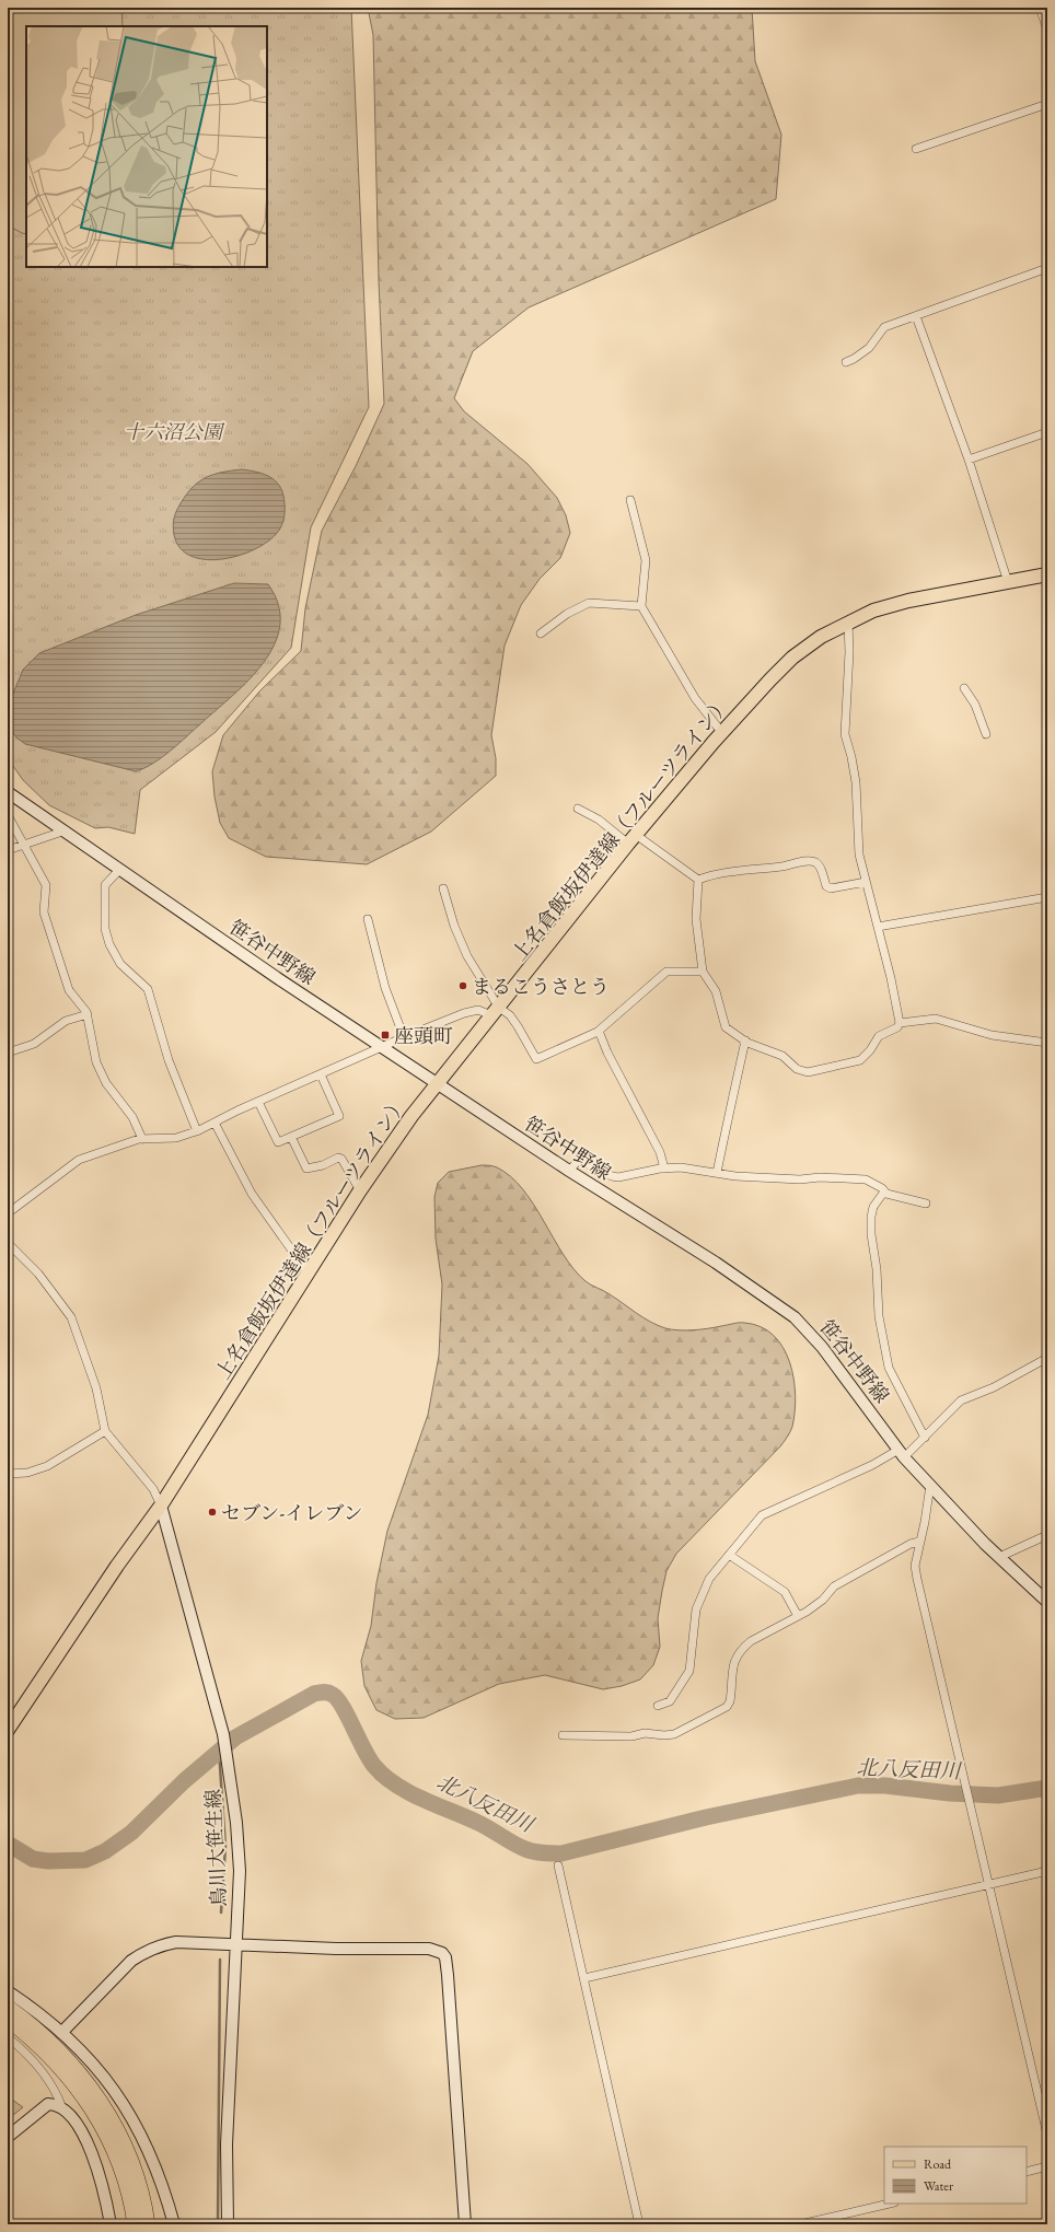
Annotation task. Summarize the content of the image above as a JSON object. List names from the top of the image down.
{
  "streets": {
    "main road": ["上名倉飯坂伊達線（フルーツライン）"],
    "street": ["笹谷中野線", "鳥川大笹生線"]
  },
  "crossings": [
    ["上名倉飯坂伊達線（フルーツライン）", "笹谷中野線"],
    ["上名倉飯坂伊達線（フルーツライン）", "鳥川大笹生線"]
  ],
  "water": ["北八反田川"],
  "parks": ["十六沼公園"],
  "places": {
    "other": ["まるこうさとう", "セブン-イレブン"],
    "transit": ["座頭町"]
  },
  "legend": ["Road", "Water"]
}
